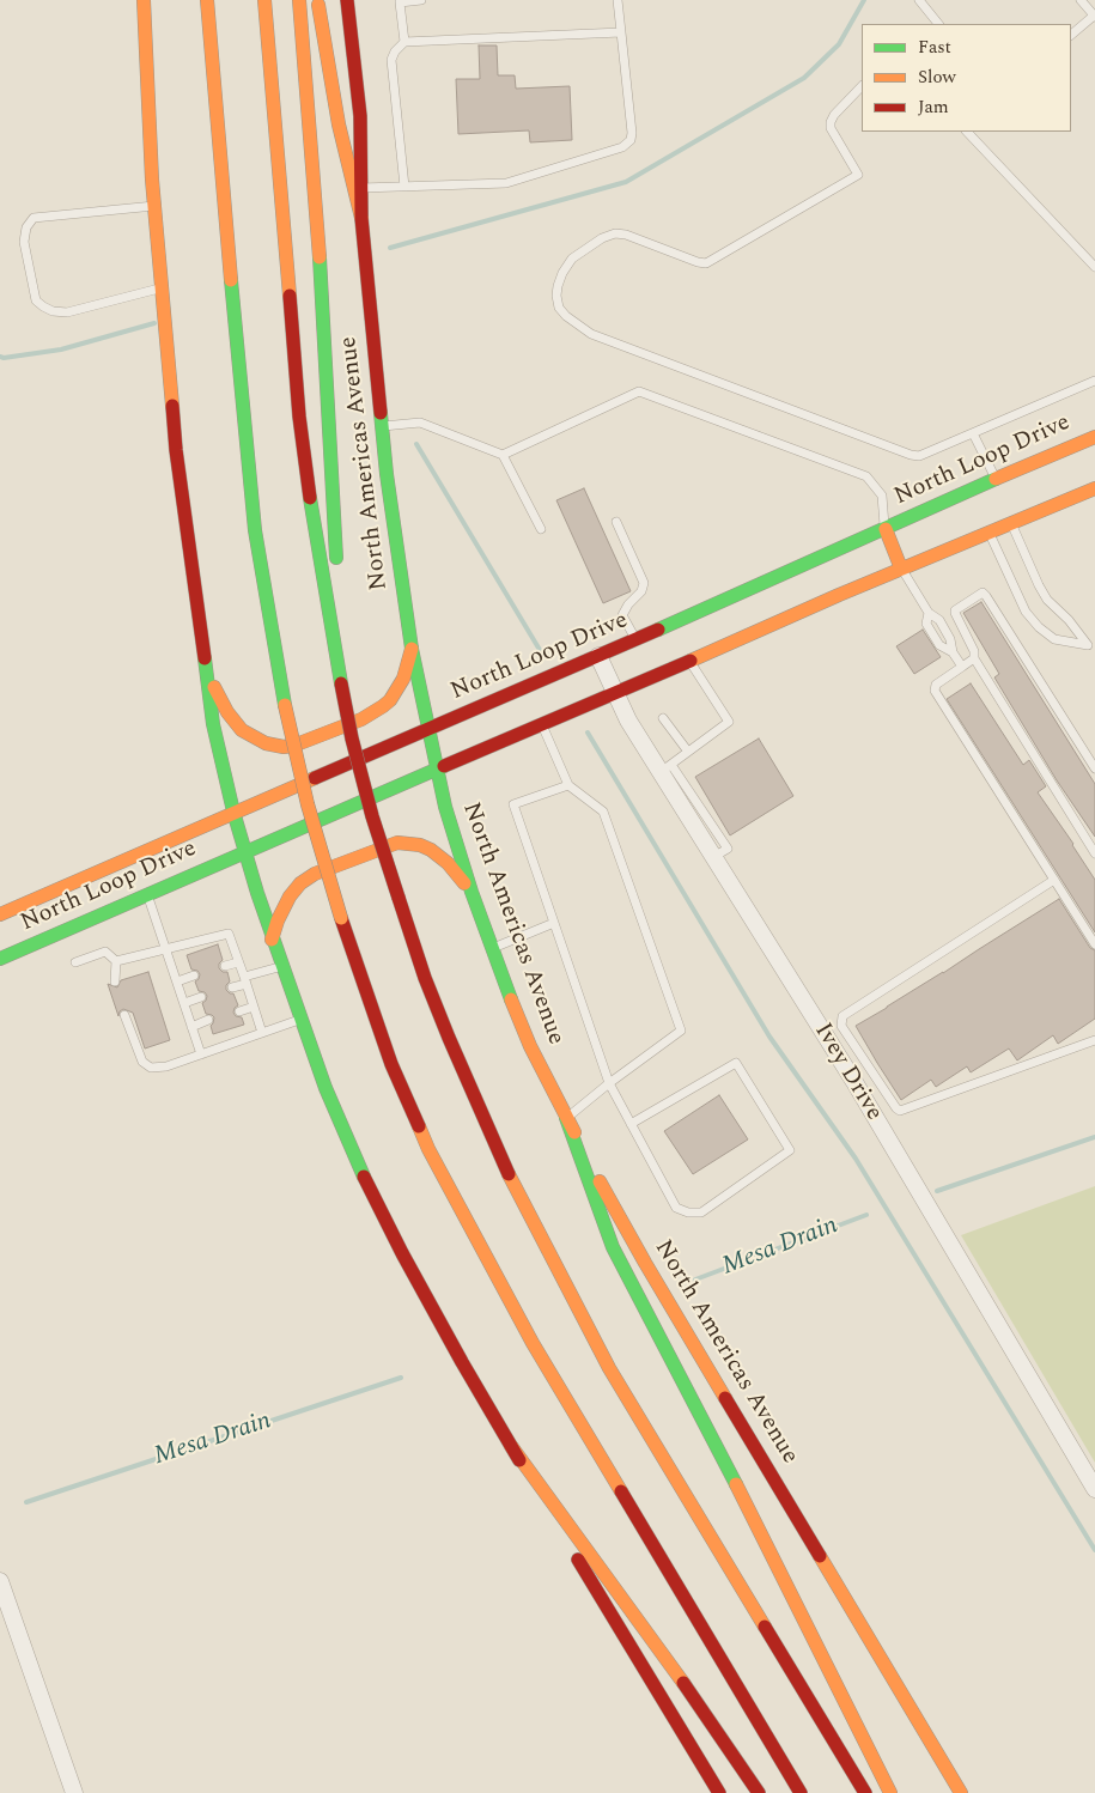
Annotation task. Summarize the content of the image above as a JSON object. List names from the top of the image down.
{
  "streets": {
    "main road": ["North Loop Drive", "North Americas Avenue"],
    "street": ["Ivey Drive"]
  },
  "crossings": [
    ["North Loop Drive", "North Americas Avenue"],
    ["North Loop Drive", "Ivey Drive"]
  ],
  "water": ["Mesa Drain"],
  "legend": ["Fast", "Slow", "Jam"]
}
